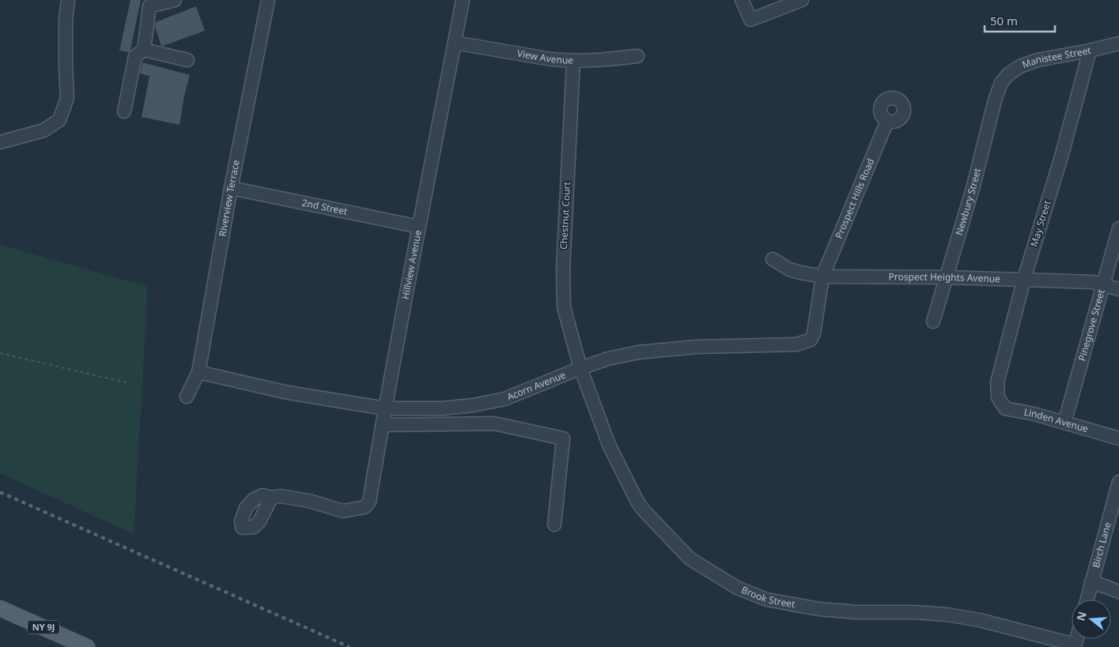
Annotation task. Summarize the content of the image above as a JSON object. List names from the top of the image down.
{
  "streets": {
    "main road": ["NY 9J"],
    "street": [
      "View Avenue",
      "Manistee Street",
      "Prospect Hills Road",
      "Riverview Terrace",
      "Newbury Street",
      "2nd Street",
      "Chestnut Court",
      "May Street",
      "Hillview Avenue",
      "Prospect Heights Avenue",
      "Pinegrove Street",
      "Acorn Avenue",
      "Linden Avenue",
      "Birch Lane",
      "Brook Street"
    ]
  },
  "crossings": [
    ["View Avenue", "Chestnut Court"],
    ["View Avenue", "Hillview Avenue"],
    ["Manistee Street", "Newbury Street"],
    ["Manistee Street", "May Street"],
    ["Prospect Hills Road", "Prospect Heights Avenue"],
    ["Prospect Hills Road", "Acorn Avenue"],
    ["Riverview Terrace", "2nd Street"],
    ["Riverview Terrace", "Acorn Avenue"],
    ["Newbury Street", "Prospect Heights Avenue"],
    ["2nd Street", "Hillview Avenue"],
    ["Chestnut Court", "Acorn Avenue"],
    ["Chestnut Court", "Brook Street"],
    ["May Street", "Prospect Heights Avenue"],
    ["May Street", "Linden Avenue"],
    ["Hillview Avenue", "Acorn Avenue"],
    ["Prospect Heights Avenue", "Pinegrove Street"],
    ["Prospect Heights Avenue", "Acorn Avenue"],
    ["Pinegrove Street", "Linden Avenue"],
    ["Acorn Avenue", "Brook Street"]
  ],
  "scale_bar": "50 m",
  "north": "left"
}
